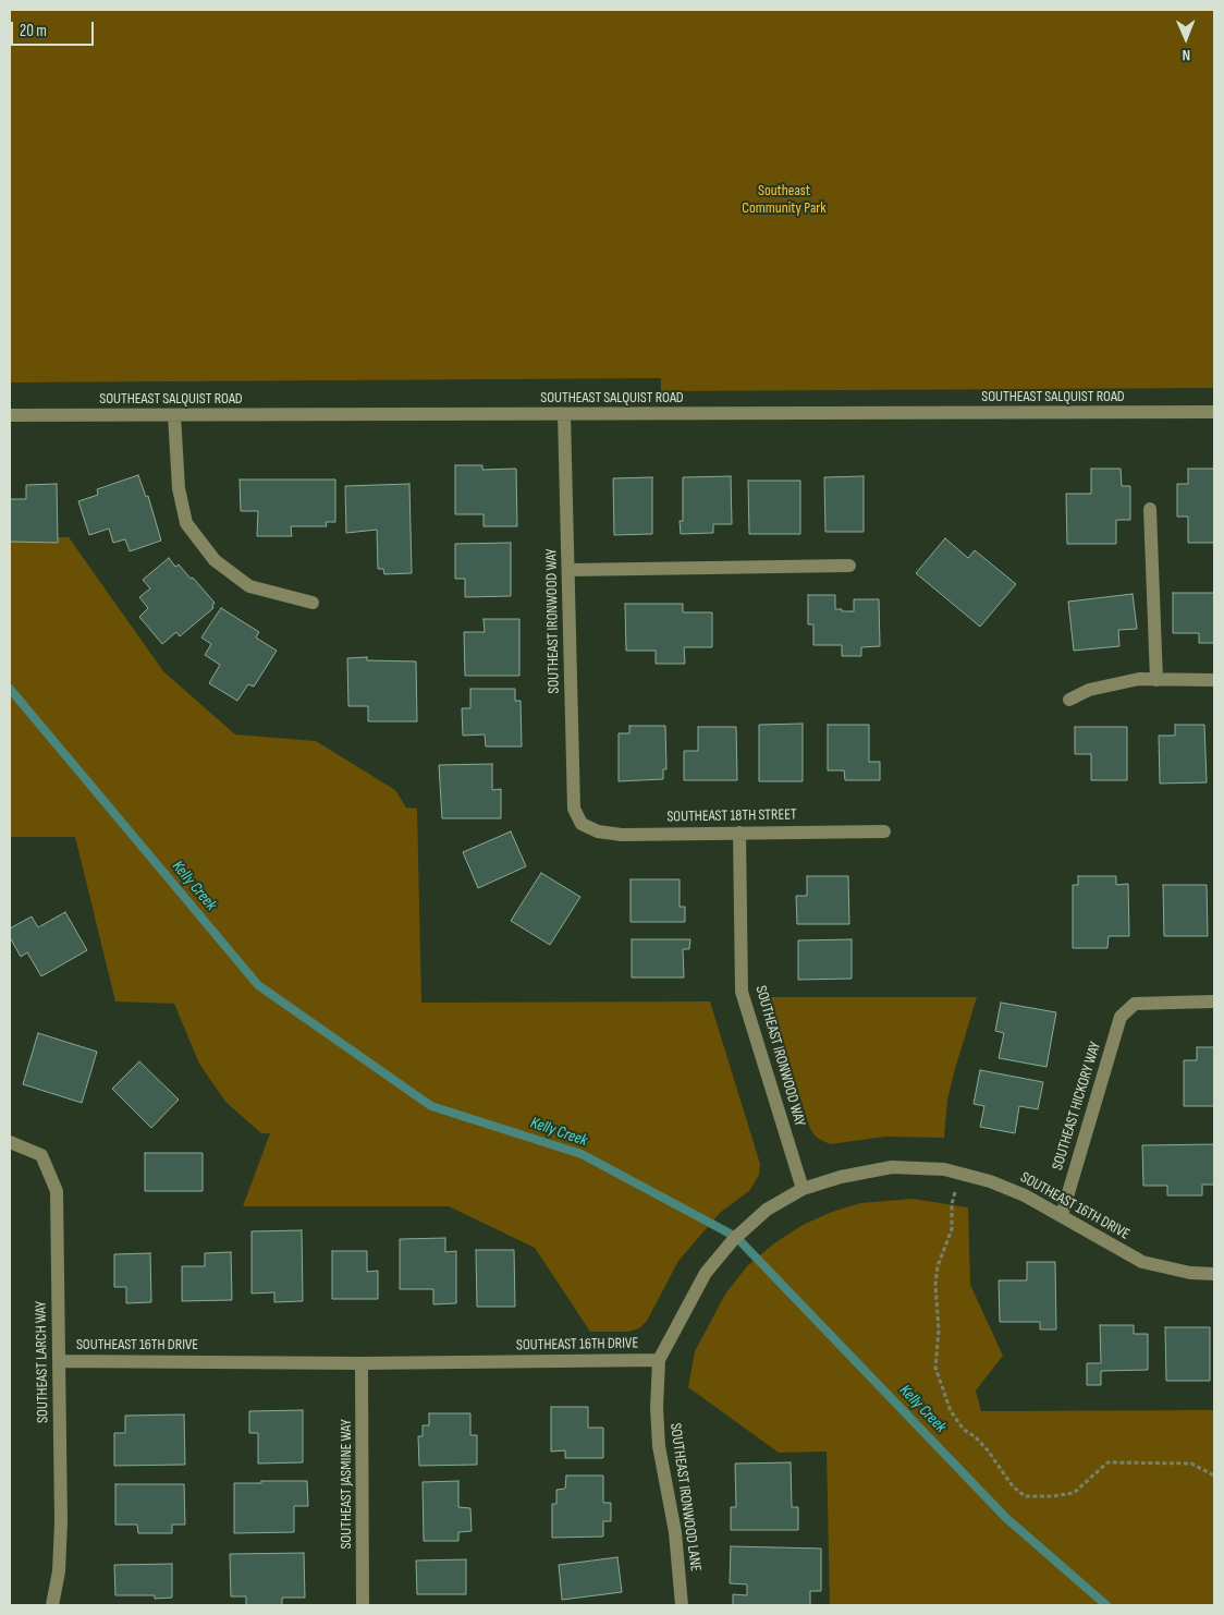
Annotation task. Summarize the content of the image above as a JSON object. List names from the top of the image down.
{
  "streets": {
    "street": [
      "SOUTHEAST SALQUIST ROAD",
      "SOUTHEAST IRONWOOD WAY",
      "SOUTHEAST 18TH STREET",
      "SOUTHEAST HICKORY WAY",
      "SOUTHEAST 16TH DRIVE",
      "SOUTHEAST LARCH WAY",
      "SOUTHEAST JASMINE WAY",
      "SOUTHEAST IRONWOOD LANE"
    ]
  },
  "crossings": [
    ["SOUTHEAST SALQUIST ROAD", "SOUTHEAST IRONWOOD WAY"],
    ["SOUTHEAST IRONWOOD WAY", "SOUTHEAST 18TH STREET"],
    ["SOUTHEAST IRONWOOD WAY", "SOUTHEAST 16TH DRIVE"],
    ["SOUTHEAST HICKORY WAY", "SOUTHEAST 16TH DRIVE"],
    ["SOUTHEAST 16TH DRIVE", "SOUTHEAST LARCH WAY"],
    ["SOUTHEAST 16TH DRIVE", "SOUTHEAST JASMINE WAY"],
    ["SOUTHEAST 16TH DRIVE", "SOUTHEAST IRONWOOD LANE"]
  ],
  "water": ["Kelly Creek"],
  "parks": ["Southeast Community Park"],
  "scale_bar": "20 m",
  "north": "bottom"
}
